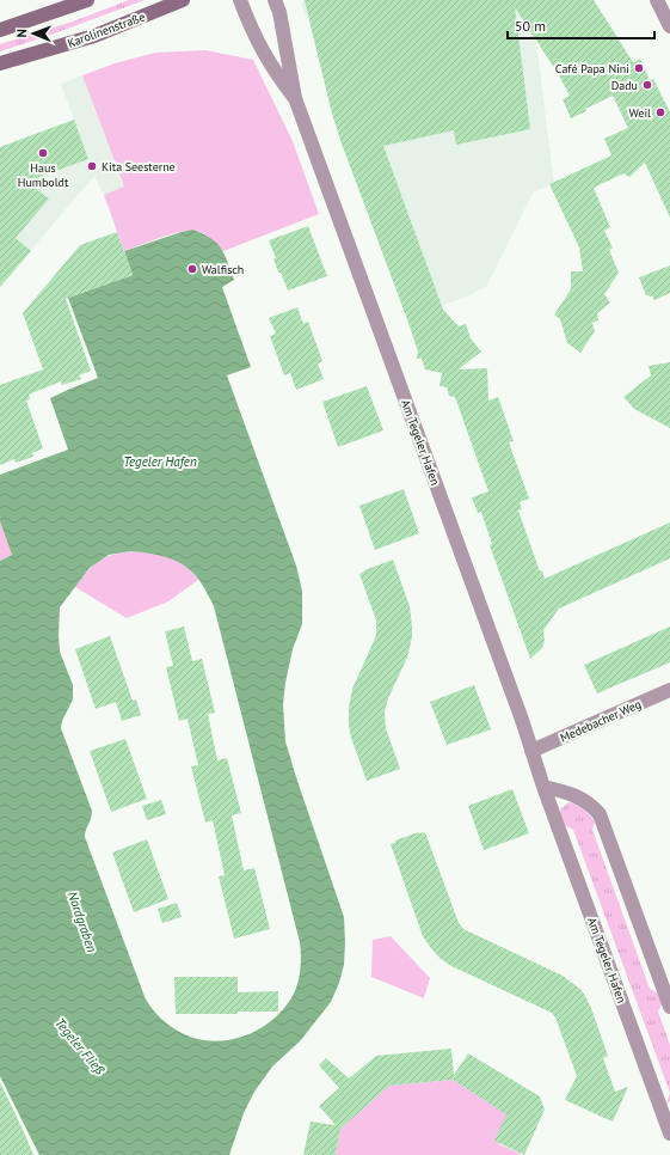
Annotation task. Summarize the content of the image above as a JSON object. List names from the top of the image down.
{
  "streets": {
    "main road": ["Karolinenstraße"],
    "street": ["Am Tegeler Hafen", "Medebacher Weg"]
  },
  "crossings": [
    ["Am Tegeler Hafen", "Medebacher Weg"]
  ],
  "water": ["Tegeler Hafen", "Nordgraben", "Tegeler Fließ"],
  "places": [
    "Café Papa Nini",
    "Dadu",
    "Weil",
    "Haus Humboldt",
    "Kita Seesterne",
    "Walfisch"
  ],
  "scale_bar": "50 m",
  "north": "left"
}
